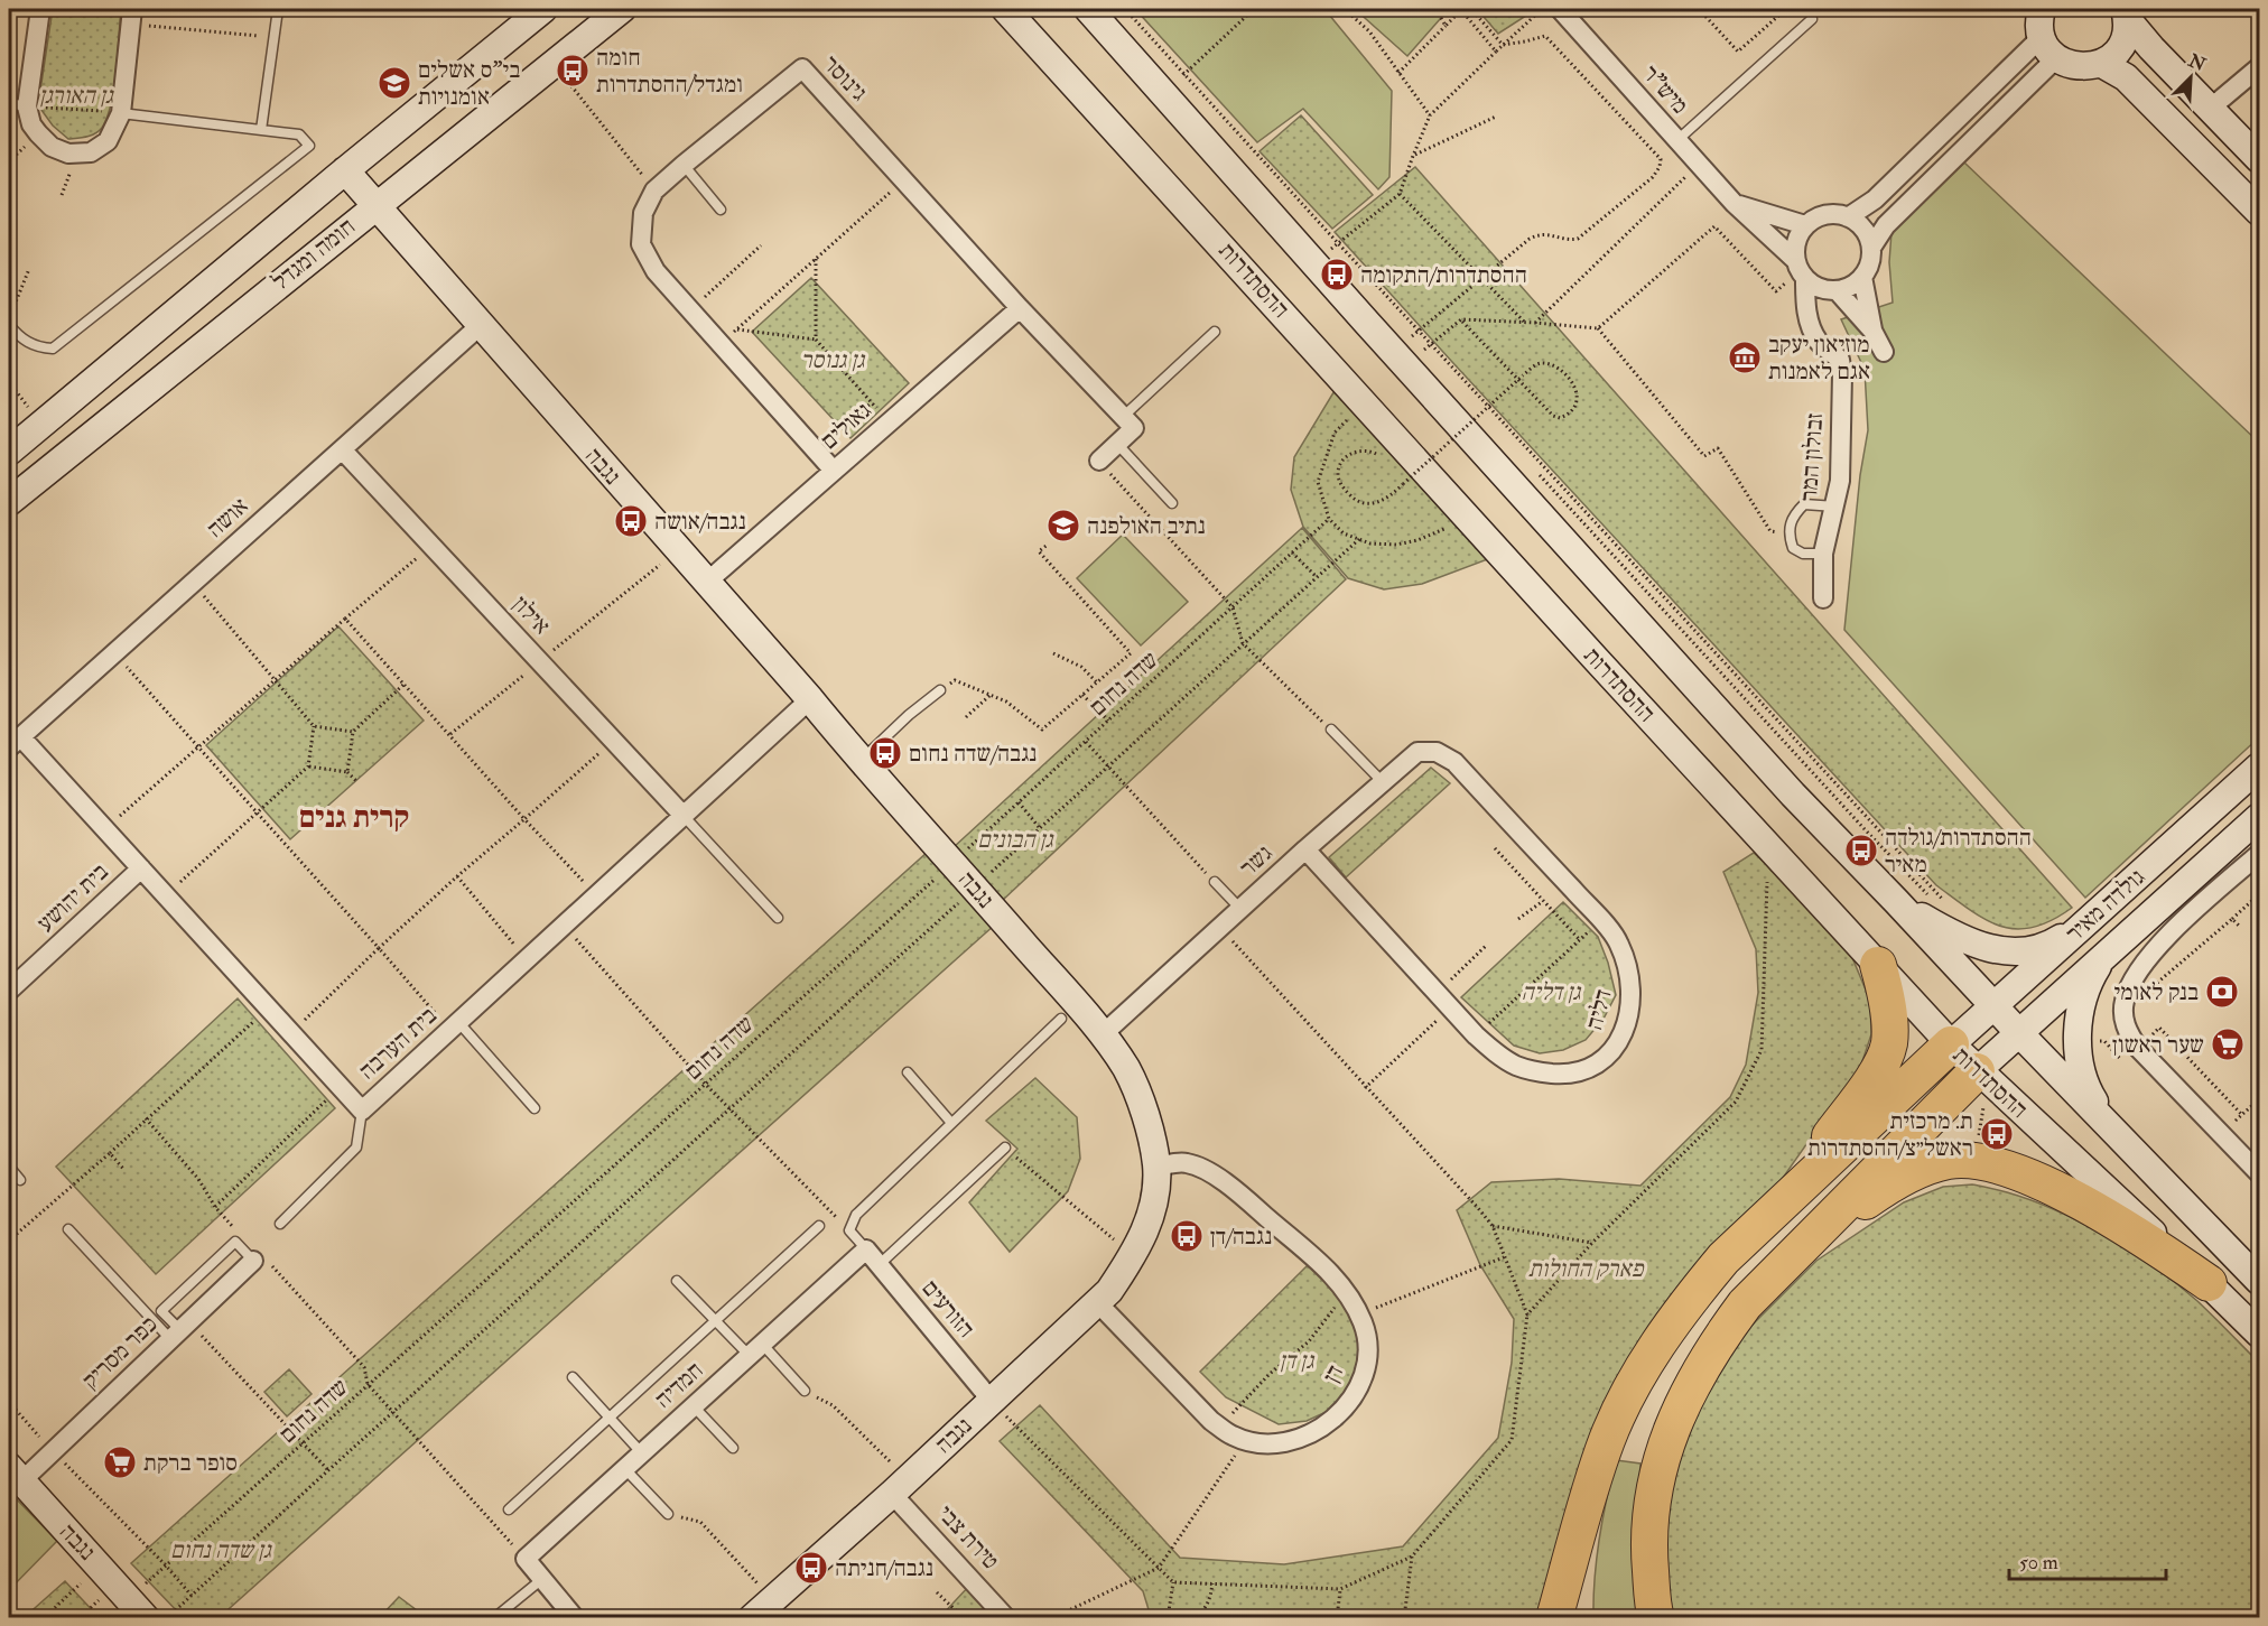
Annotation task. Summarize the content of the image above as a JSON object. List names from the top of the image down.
{
  "streets": {
    "street": [
      "גינוסר",
      "מיש\"ר",
      "חומה ומגדל",
      "ההסתדרות",
      "גאולים",
      "זבולון המר",
      "נגבה",
      "אושה",
      "אילון",
      "גשר",
      "בית יהושע",
      "גולדה מאיר",
      "דליה",
      "בית הערבה",
      "הזורעים",
      "כפר מסריק",
      "דן",
      "חמדיה",
      "טירת צבי"
    ],
    "path": ["שדה נחום"]
  },
  "crossings": [
    ["גינוסר", "גאולים"],
    ["חומה ומגדל", "נגבה"],
    ["ההסתדרות", "גולדה מאיר"],
    ["גאולים", "נגבה"],
    ["נגבה", "אושה"],
    ["נגבה", "שדה נחום"],
    ["נגבה", "גשר"],
    ["נגבה", "בית הערבה"],
    ["נגבה", "הזורעים"],
    ["נגבה", "כפר מסריק"],
    ["נגבה", "דן"],
    ["נגבה", "טירת צבי"],
    ["אושה", "אילון"],
    ["אושה", "בית הערבה"],
    ["אילון", "בית הערבה"],
    ["גשר", "דליה"],
    ["בית יהושע", "בית הערבה"],
    ["הזורעים", "חמדיה"]
  ],
  "districts": ["קרית גנים"],
  "parks": [
    "גן האורגן",
    "גן גנוסר",
    "גן הבונים",
    "גן דליה",
    "פארק החולות",
    "גן דן",
    "גן שדה נחום"
  ],
  "places": {
    "bus stop": [
      "חומה ומגדל/ההסתדרות",
      "ההסתדרות/התקומה",
      "נגבה/אושה",
      "נגבה/שדה נחום",
      "ההסתדרות/גולדה מאיר",
      "ת. מרכזית ראשל״צ/ההסתדרות",
      "נגבה/דן",
      "נגבה/חניתה"
    ],
    "school or university": ["בי\"ס אשלים אומנויות", "נתיב האולפנה"],
    "museum": ["מוזיאון יעקב אגם לאמנות"],
    "bank": ["בנק לאומי"],
    "supermarket": ["שער ראשון", "סופר ברקת"]
  },
  "scale_bar": "50 m",
  "north": "top right"
}
